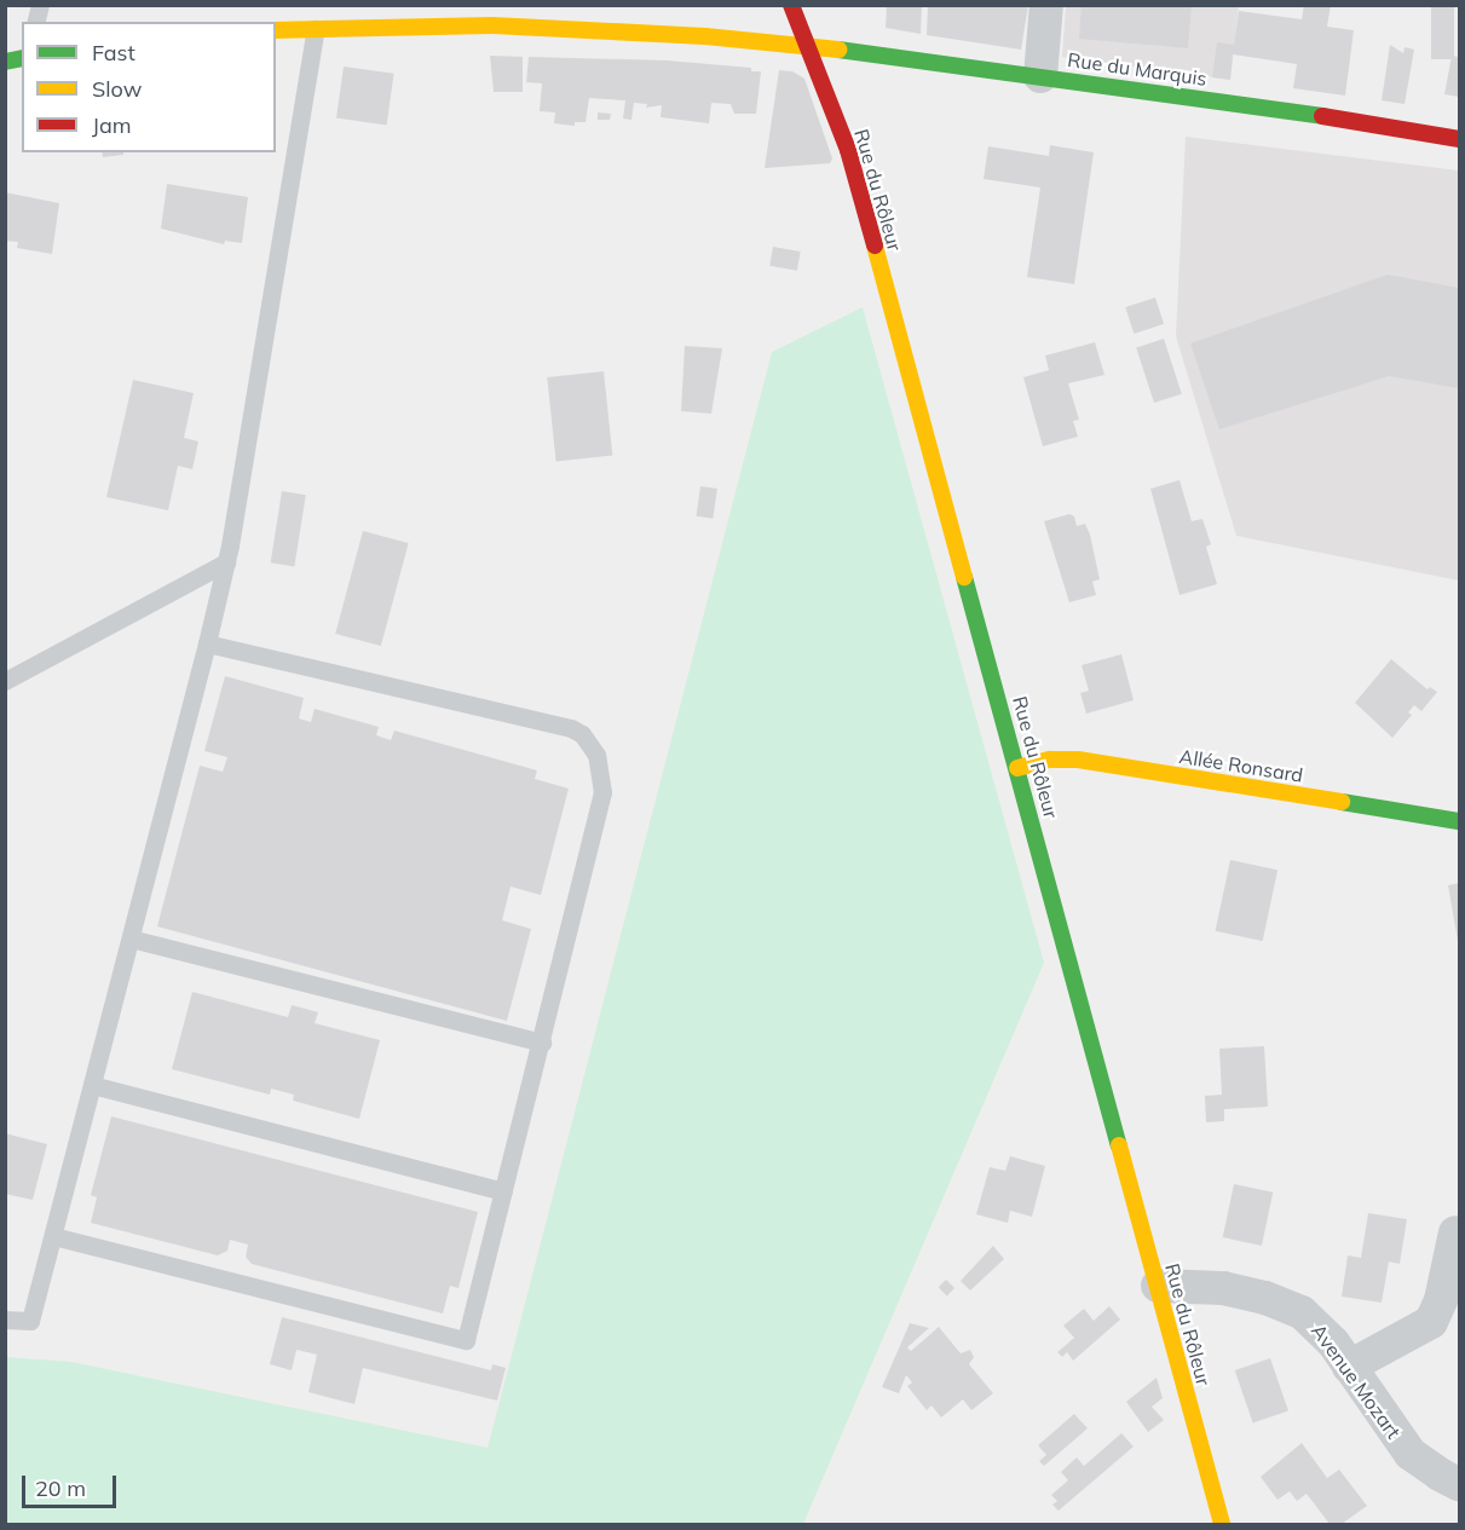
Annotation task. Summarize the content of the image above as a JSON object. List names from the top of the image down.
{
  "streets": {
    "street": [
      "Rue du Marquis",
      "Rue du Rôleur",
      "Allée Ronsard",
      "Avenue Mozart"
    ]
  },
  "crossings": [
    ["Rue du Marquis", "Rue du Rôleur"],
    ["Rue du Rôleur", "Allée Ronsard"],
    ["Rue du Rôleur", "Avenue Mozart"]
  ],
  "legend": ["Fast", "Slow", "Jam"],
  "scale_bar": "20 m"
}
